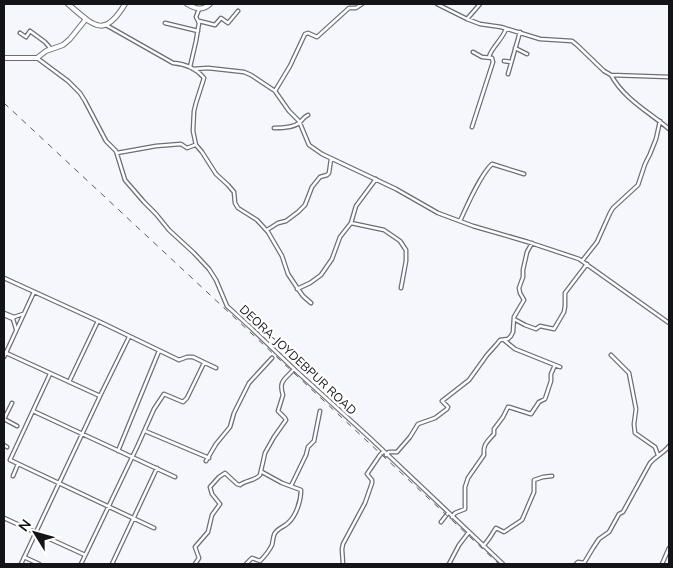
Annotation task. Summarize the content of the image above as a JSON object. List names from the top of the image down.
{
  "streets": {
    "street": ["DEORA-JOYDEBPUR ROAD"]
  },
  "north": "top left"
}
